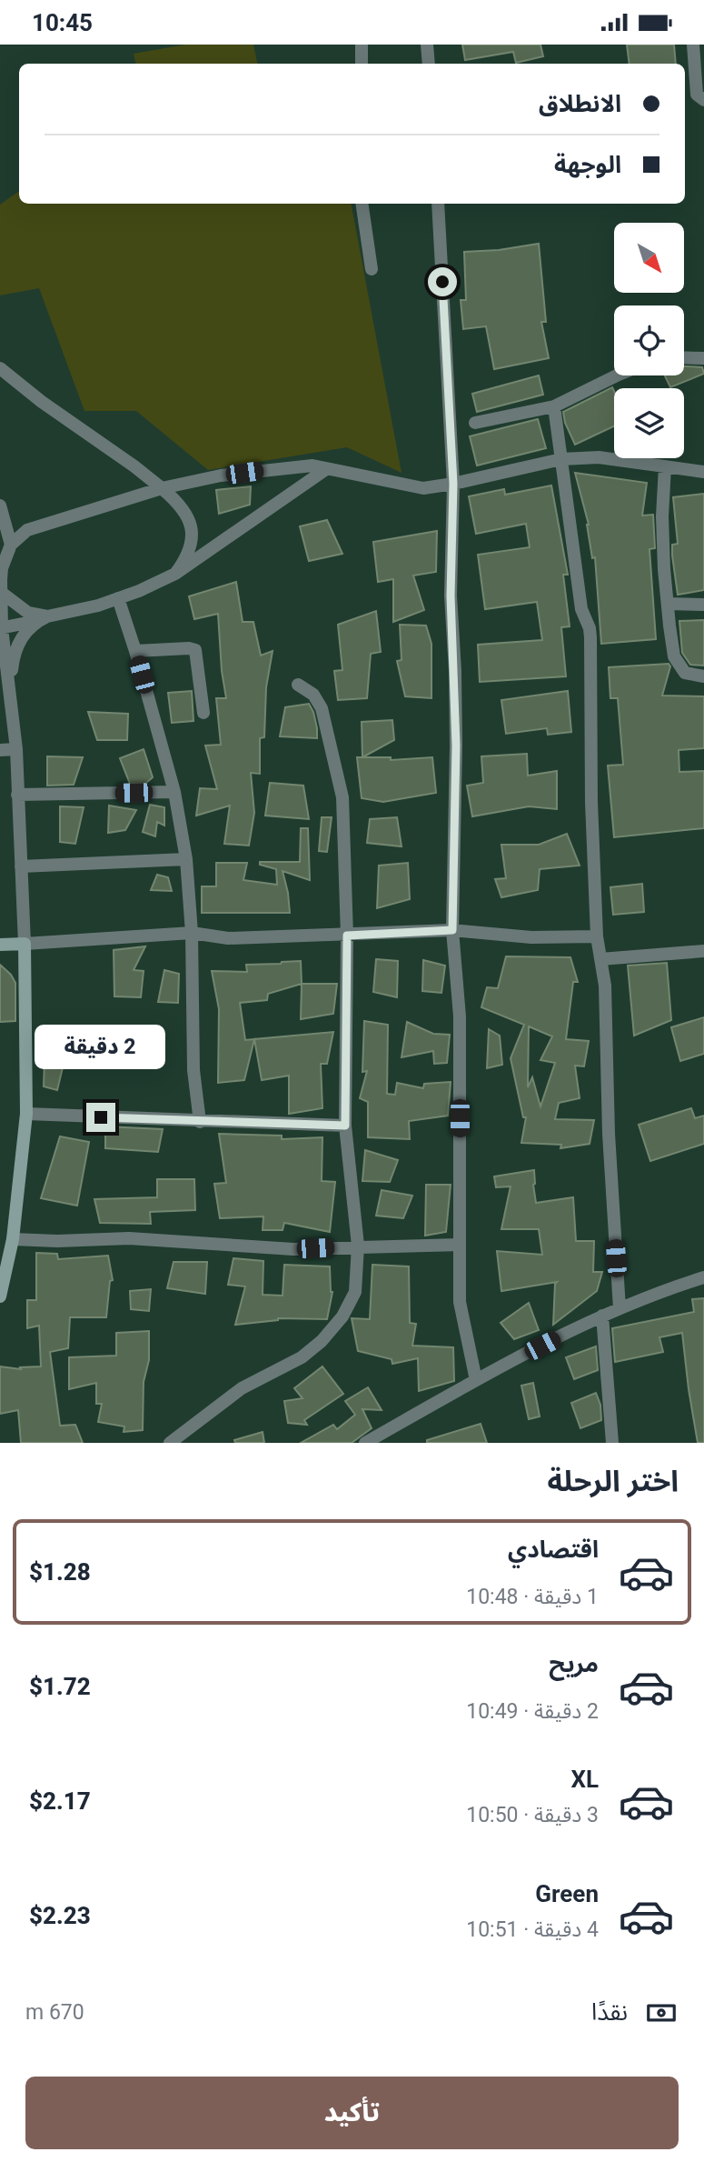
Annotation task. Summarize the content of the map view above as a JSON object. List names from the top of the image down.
{
  "north": "bottom right",
  "page": {
    "status": "10:45",
    "banner": ["الانطلاق", "الوجهة"],
    "bubble": "2 دقيقة",
    "heading": "اختر الرحلة",
    "list": [
      {
        "name": "اقتصادي",
        "note": "1 دقيقة · 10:48",
        "value": "$1.28"
      },
      {
        "name": "مريح",
        "note": "2 دقيقة · 10:49",
        "value": "$1.72"
      },
      {
        "name": "XL",
        "note": "3 دقيقة · 10:50",
        "value": "$2.17"
      },
      {
        "name": "Green",
        "note": "4 دقيقة · 10:51",
        "value": "$2.23"
      }
    ],
    "pay": ["نقدًا", "670 m"],
    "buttons": "تأكيد"
  }
}
